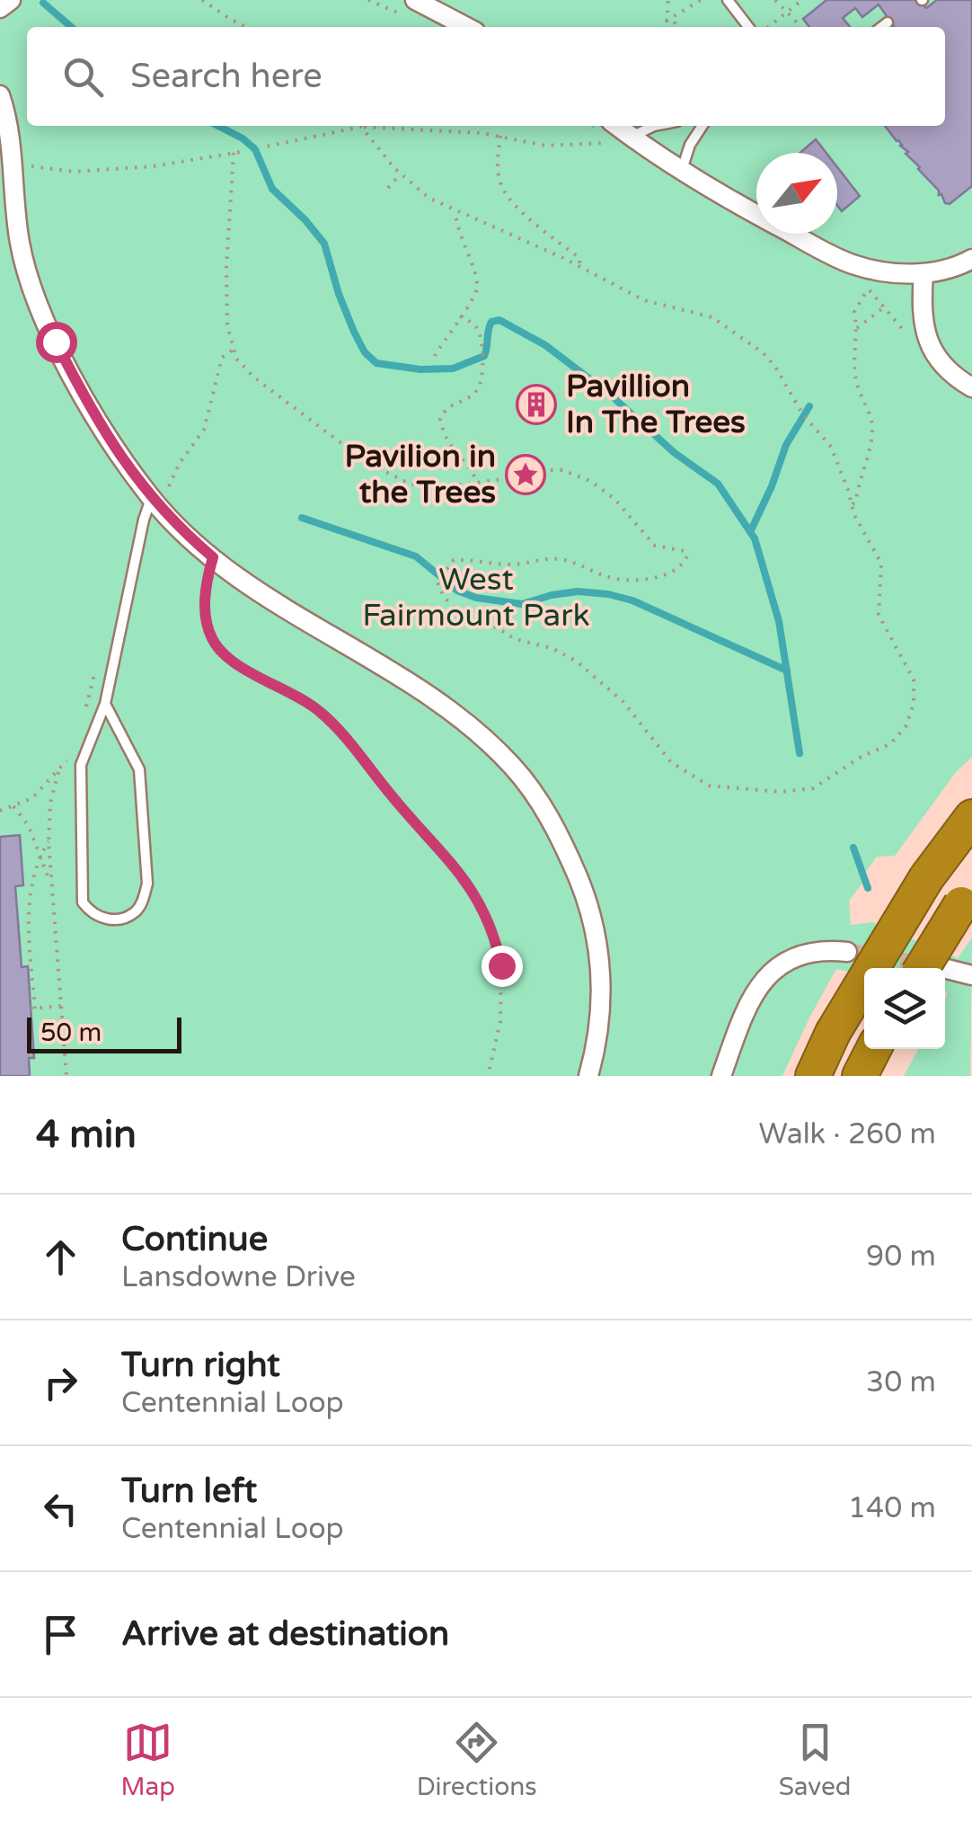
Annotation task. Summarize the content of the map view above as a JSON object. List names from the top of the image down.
{
  "parks": ["West Fairmount Park"],
  "places": {
    "building": ["Pavillion In The Trees"],
    "place": ["Pavilion in the Trees"]
  },
  "scale_bar": "50 m",
  "north": "top right",
  "page": {
    "search": "Search here",
    "scale": "50 m",
    "heading": ["4 min", "Walk · 260 m"],
    "list": [
      ["Continue", "Lansdowne Drive", "90 m"],
      ["Turn right", "Centennial Loop", "30 m"],
      ["Turn left", "Centennial Loop", "140 m"],
      "Arrive at destination"
    ],
    "nav": ["Map", "Directions", "Saved"]
  }
}
